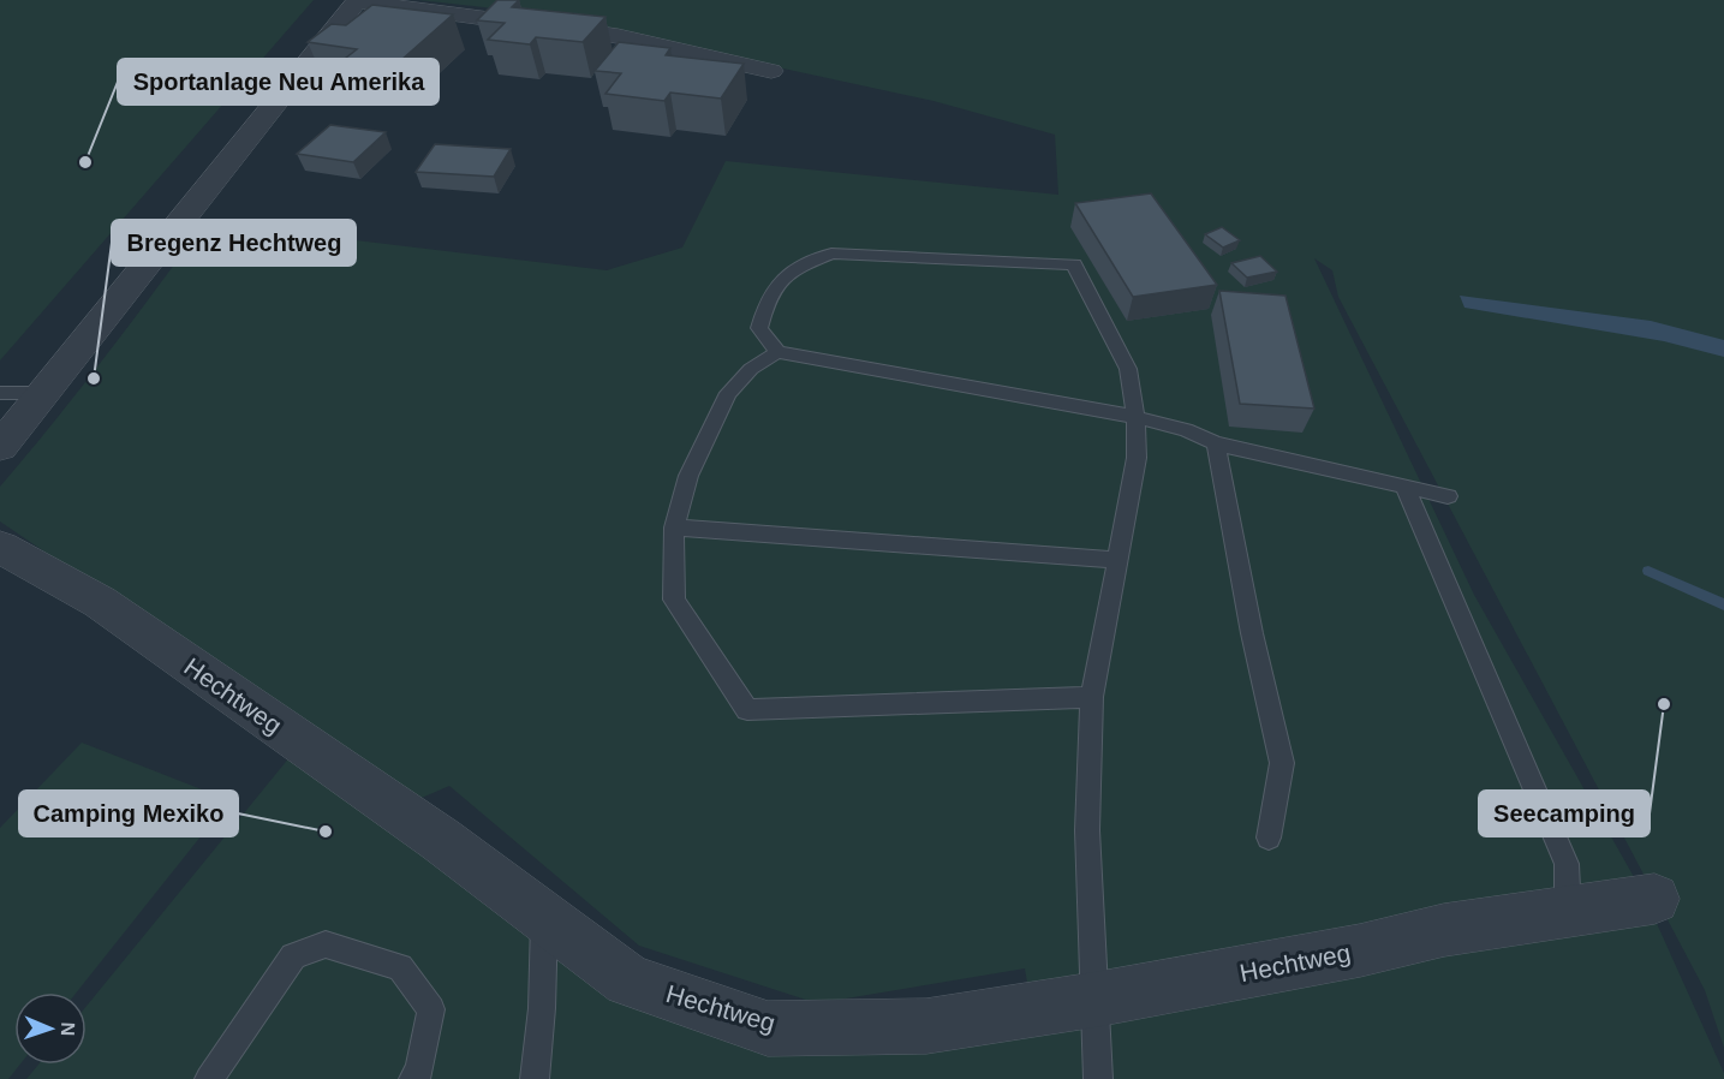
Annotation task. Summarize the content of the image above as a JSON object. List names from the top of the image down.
{
  "streets": {
    "street": ["Hechtweg"]
  },
  "places": [
    "Sportanlage Neu Amerika",
    "Bregenz Hechtweg",
    "Seecamping",
    "Camping Mexiko"
  ],
  "north": "right"
}
